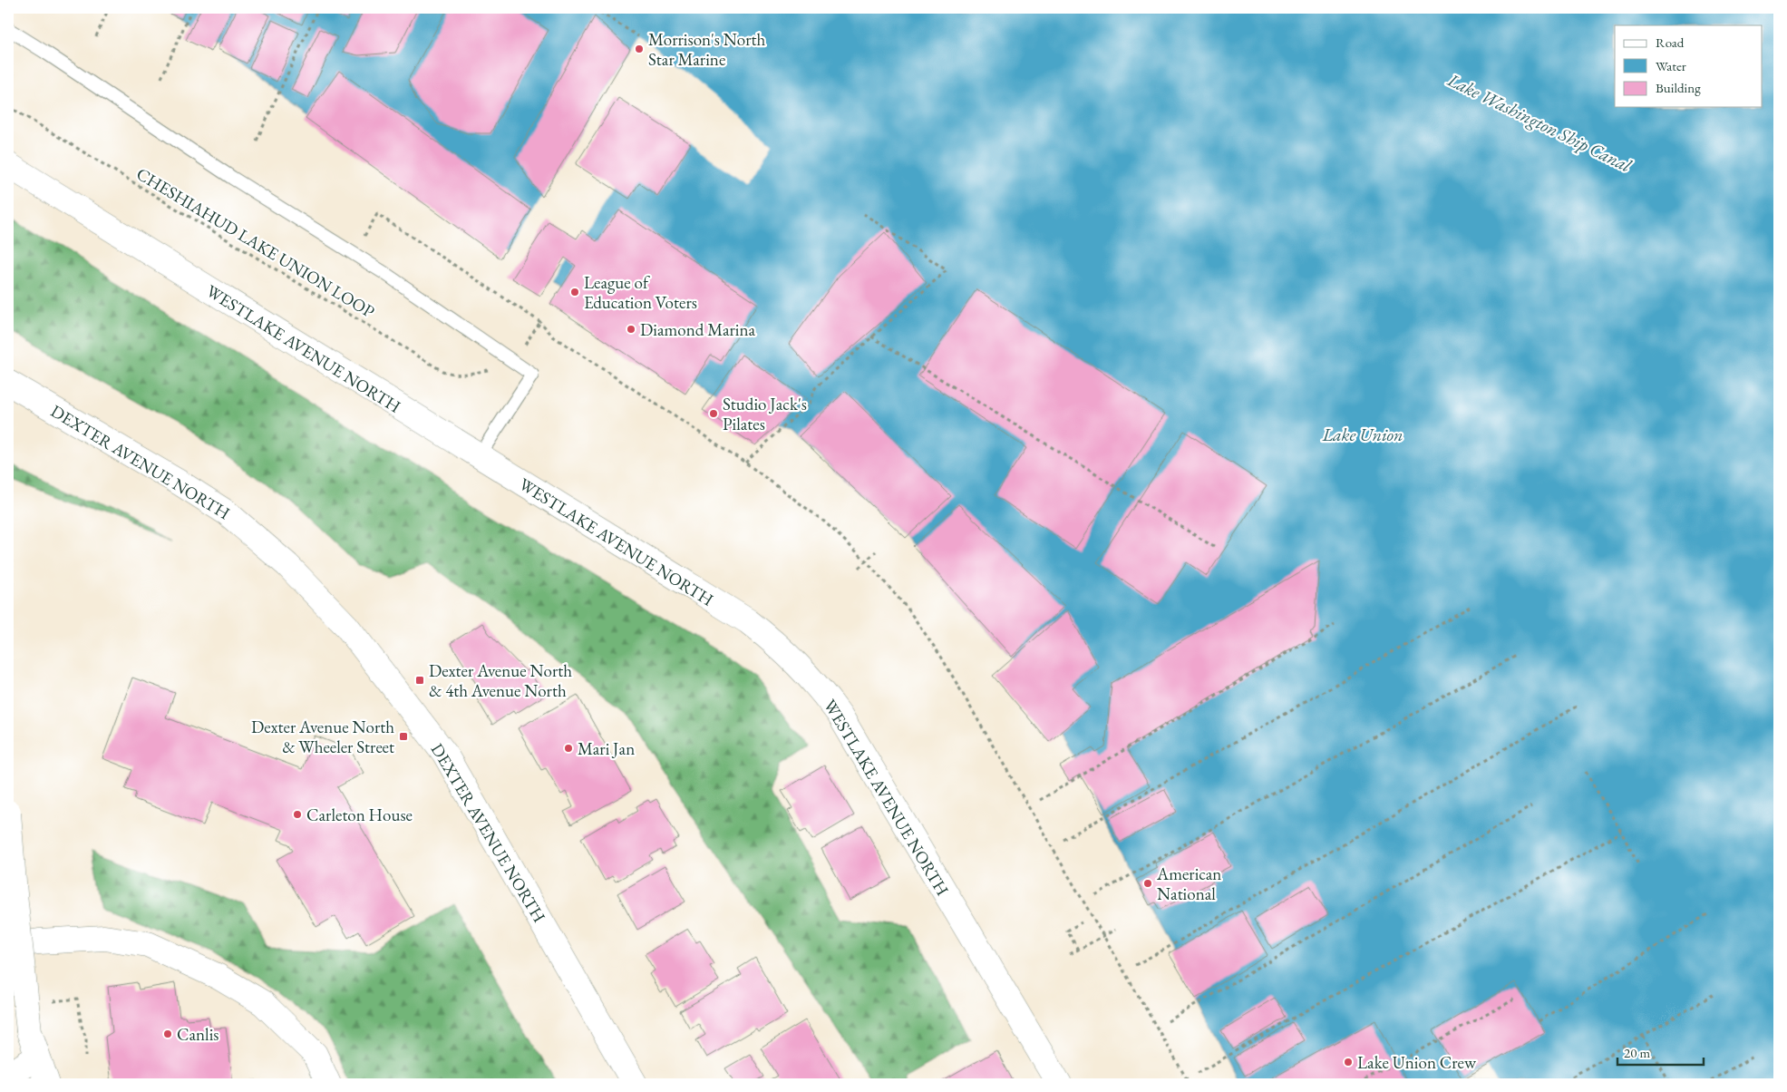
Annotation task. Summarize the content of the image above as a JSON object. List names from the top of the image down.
{
  "streets": {
    "main road": ["WESTLAKE AVENUE NORTH", "DEXTER AVENUE NORTH"],
    "path": ["CHESHIAHUD LAKE UNION LOOP"]
  },
  "water": ["Lake Washington Ship Canal", "Lake Union"],
  "places": {
    "other": [
      "Morrison's North Star Marine",
      "League of Education Voters",
      "Diamond Marina",
      "Studio Jack's Pilates",
      "Mari Jan",
      "Carleton House",
      "American National",
      "Canlis",
      "Lake Union Crew"
    ],
    "transit": ["Dexter Avenue North & 4th Avenue North", "Dexter Avenue North & Wheeler Street"]
  },
  "legend": ["Road", "Water", "Building"],
  "scale_bar": "20 m"
}
